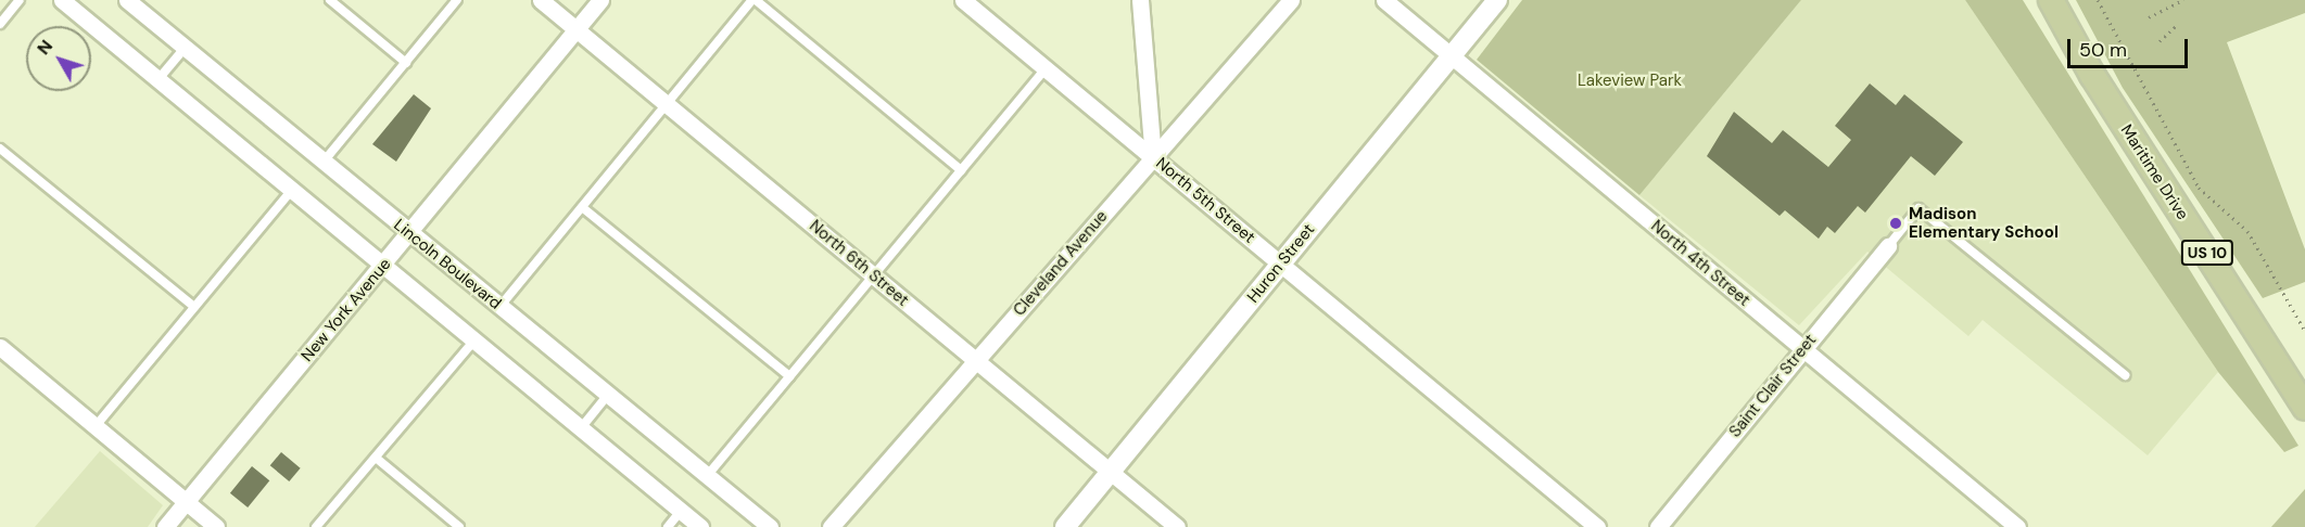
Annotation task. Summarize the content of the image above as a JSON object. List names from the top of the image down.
{
  "streets": {
    "main road": ["Maritime Drive", "US 10"],
    "street": [
      "North 5th Street",
      "North 6th Street",
      "Cleveland Avenue",
      "Huron Street",
      "North 4th Street",
      "Lincoln Boulevard",
      "New York Avenue",
      "Saint Clair Street"
    ]
  },
  "crossings": [
    ["North 5th Street", "Cleveland Avenue"],
    ["North 5th Street", "Huron Street"],
    ["North 6th Street", "Cleveland Avenue"],
    ["North 6th Street", "Huron Street"],
    ["North 6th Street", "New York Avenue"],
    ["Huron Street", "North 4th Street"],
    ["North 4th Street", "Saint Clair Street"],
    ["Lincoln Boulevard", "New York Avenue"]
  ],
  "parks": ["Lakeview Park"],
  "places": ["Madison Elementary School"],
  "scale_bar": "50 m",
  "north": "top left"
}
